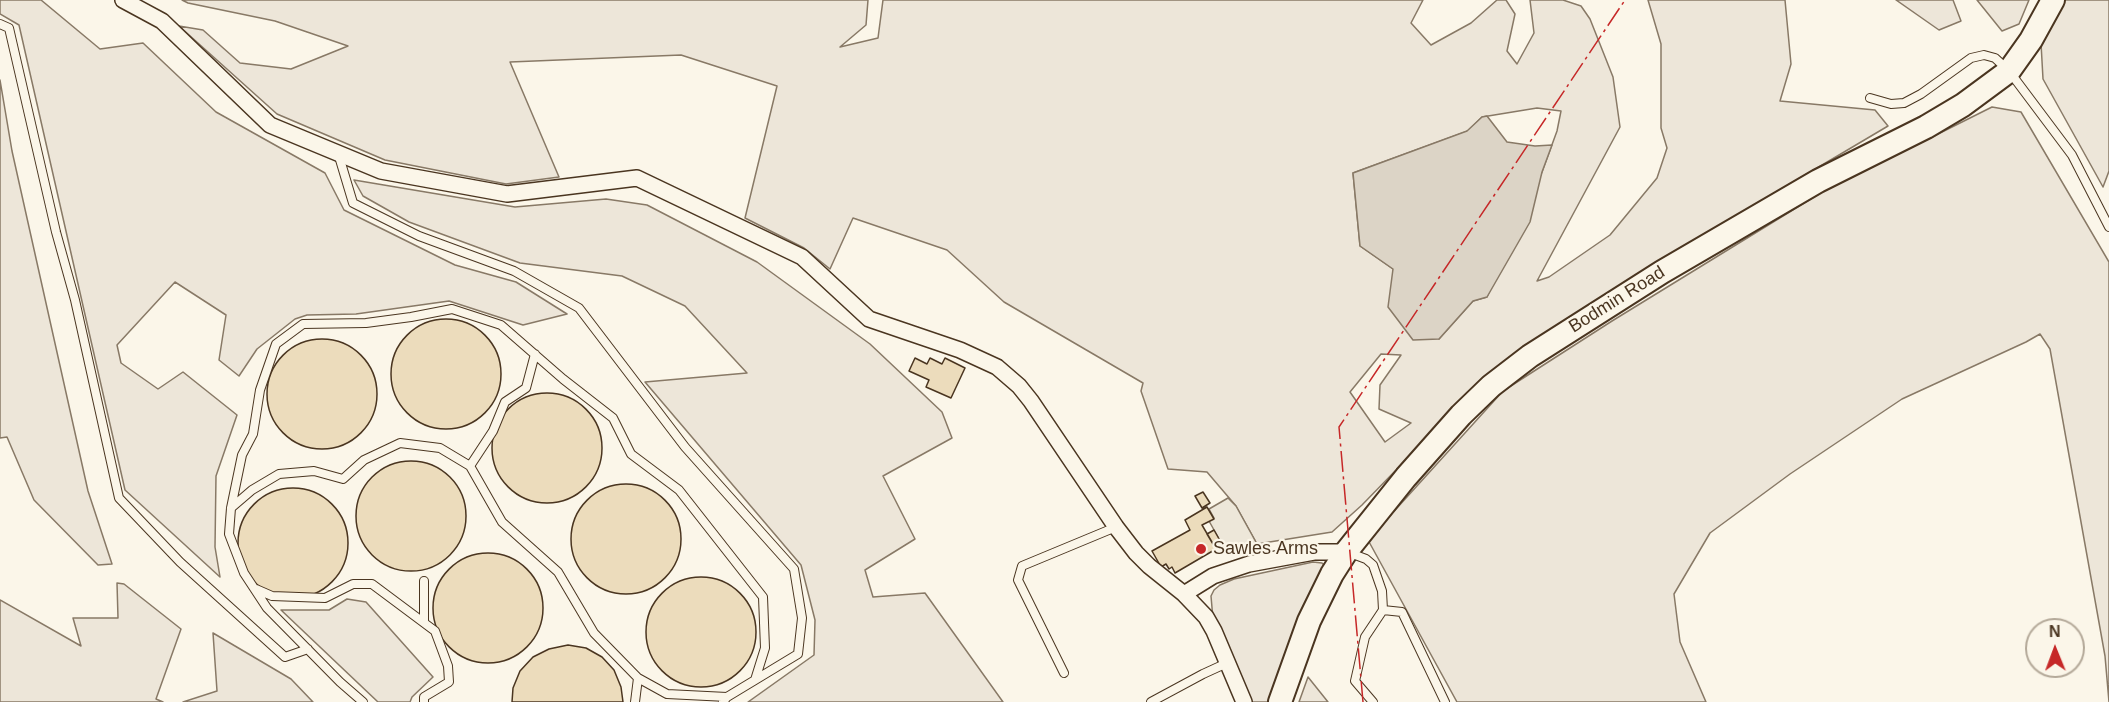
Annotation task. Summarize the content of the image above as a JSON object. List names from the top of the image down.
{
  "streets": {
    "main road": ["Bodmin Road"]
  },
  "places": ["Sawles Arms"],
  "north": "top"
}
